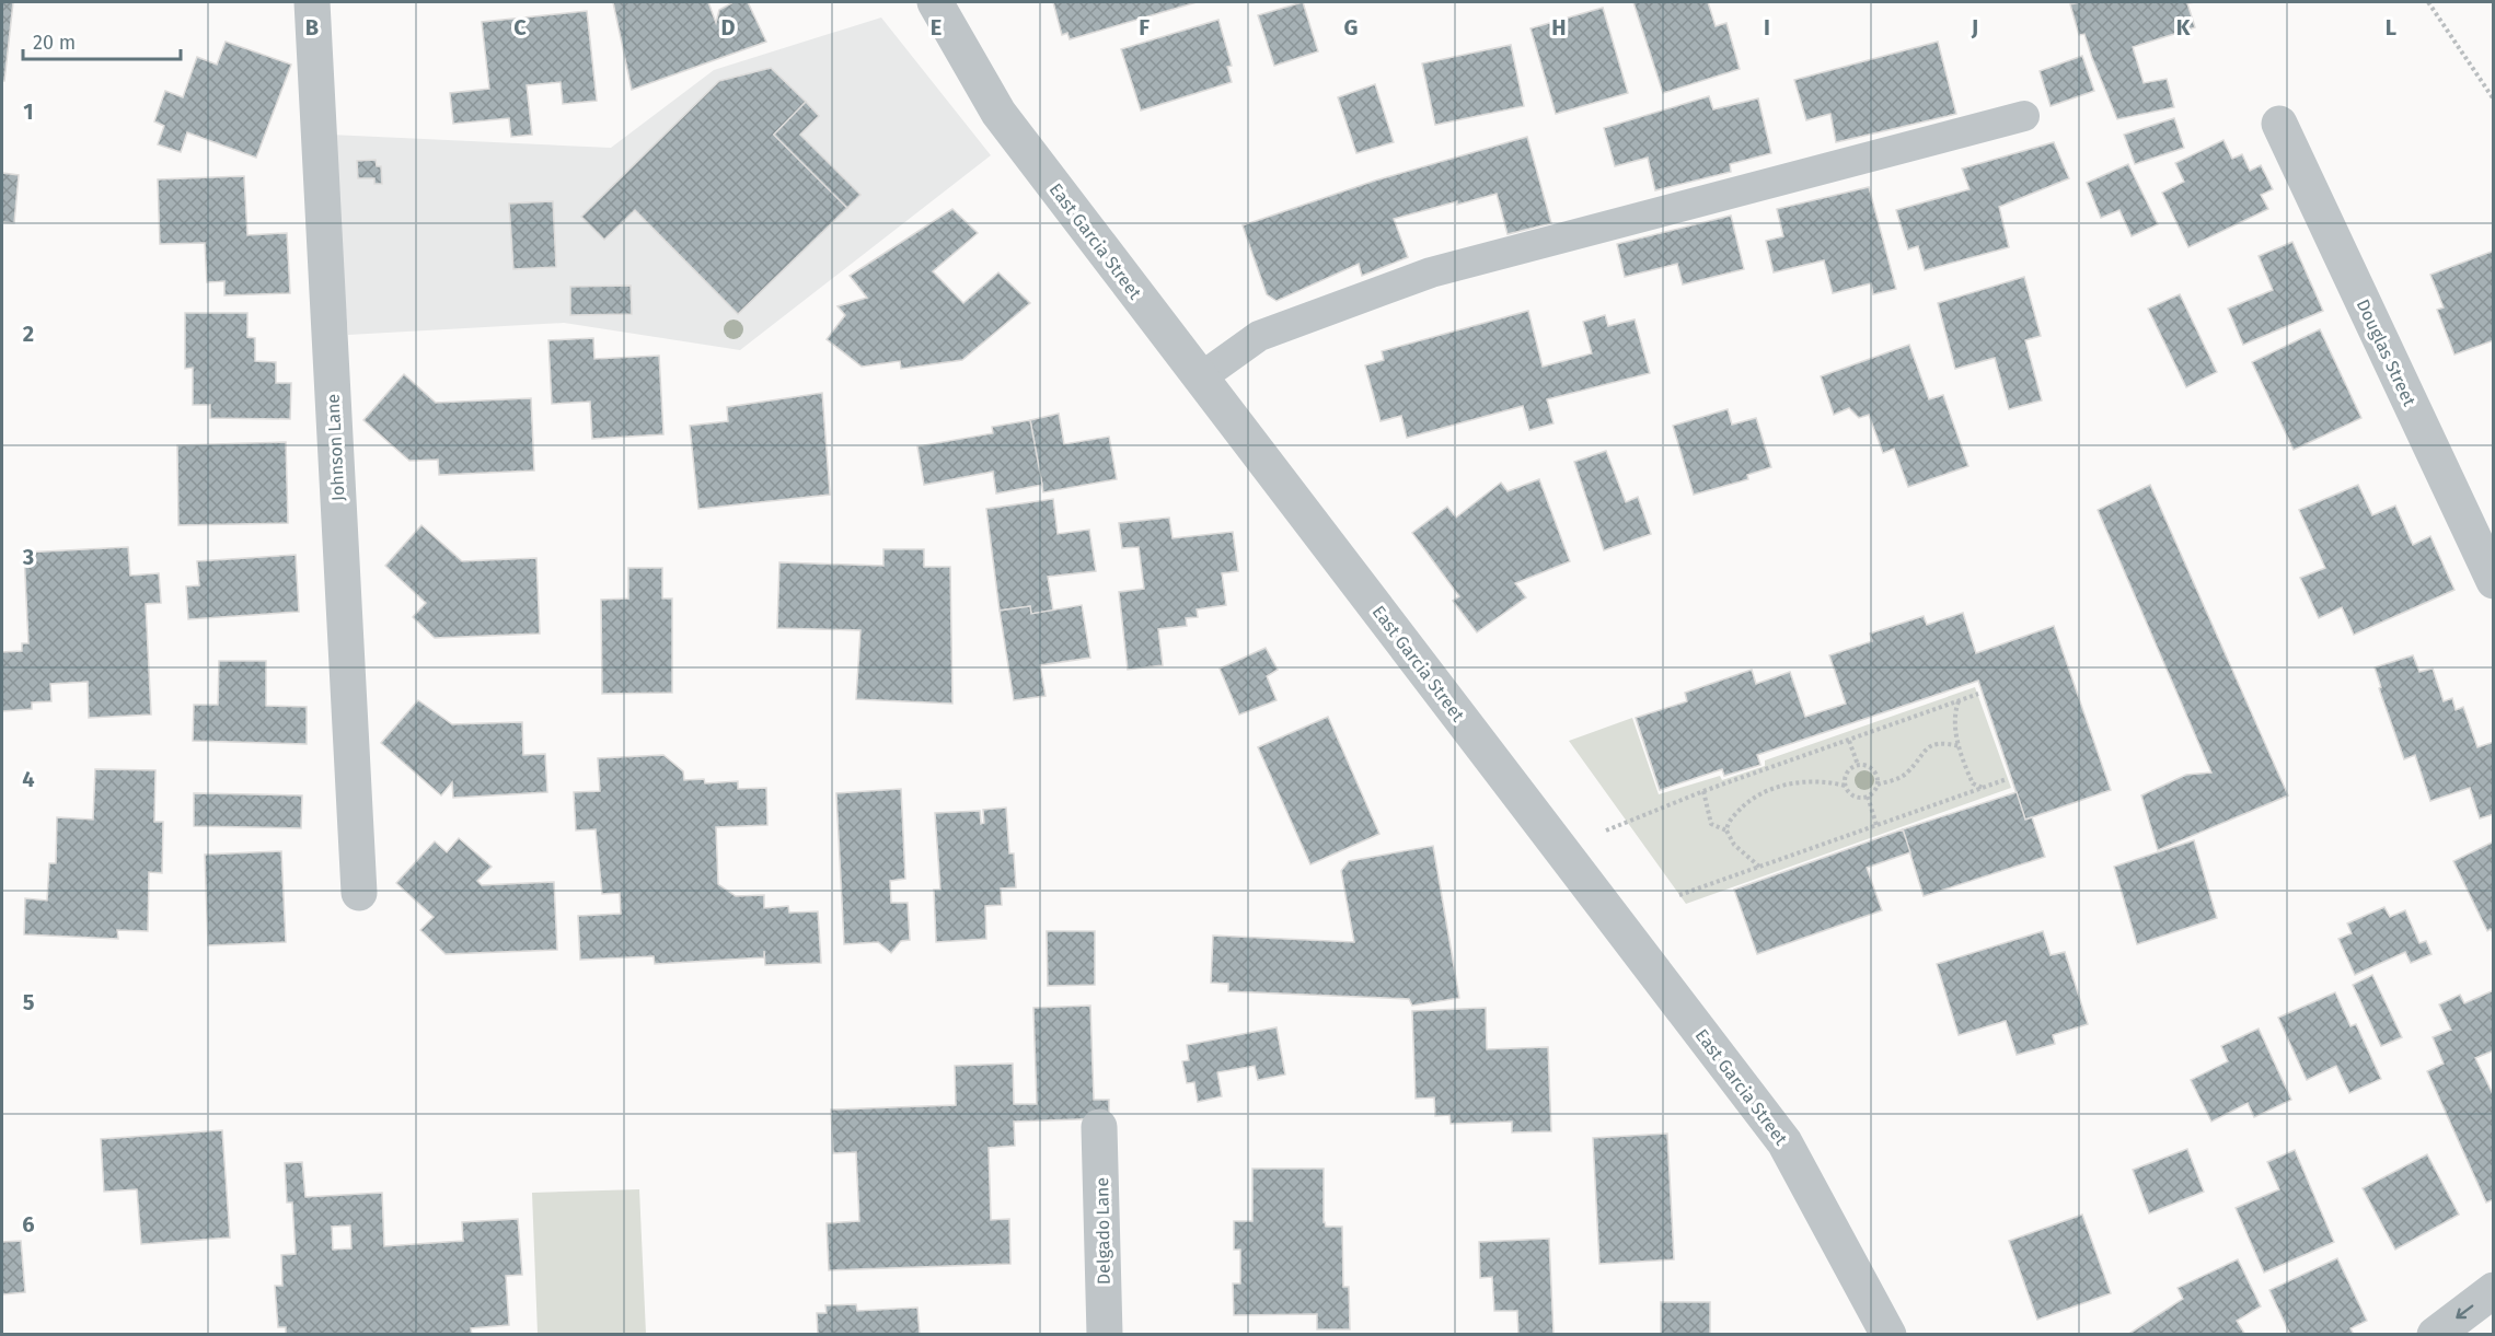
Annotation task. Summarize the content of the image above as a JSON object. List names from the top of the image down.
{
  "streets": {
    "street": [
      "East Garcia Street",
      "Douglas Street",
      "Johnson Lane",
      "Delgado Lane"
    ]
  },
  "scale_bar": "20 m",
  "grid": {
    "columns": [
      "B",
      "C",
      "D",
      "E",
      "F",
      "G",
      "H",
      "I",
      "J",
      "K",
      "L"
    ],
    "rows": [
      "1",
      "2",
      "3",
      "4",
      "5",
      "6"
    ]
  }
}
